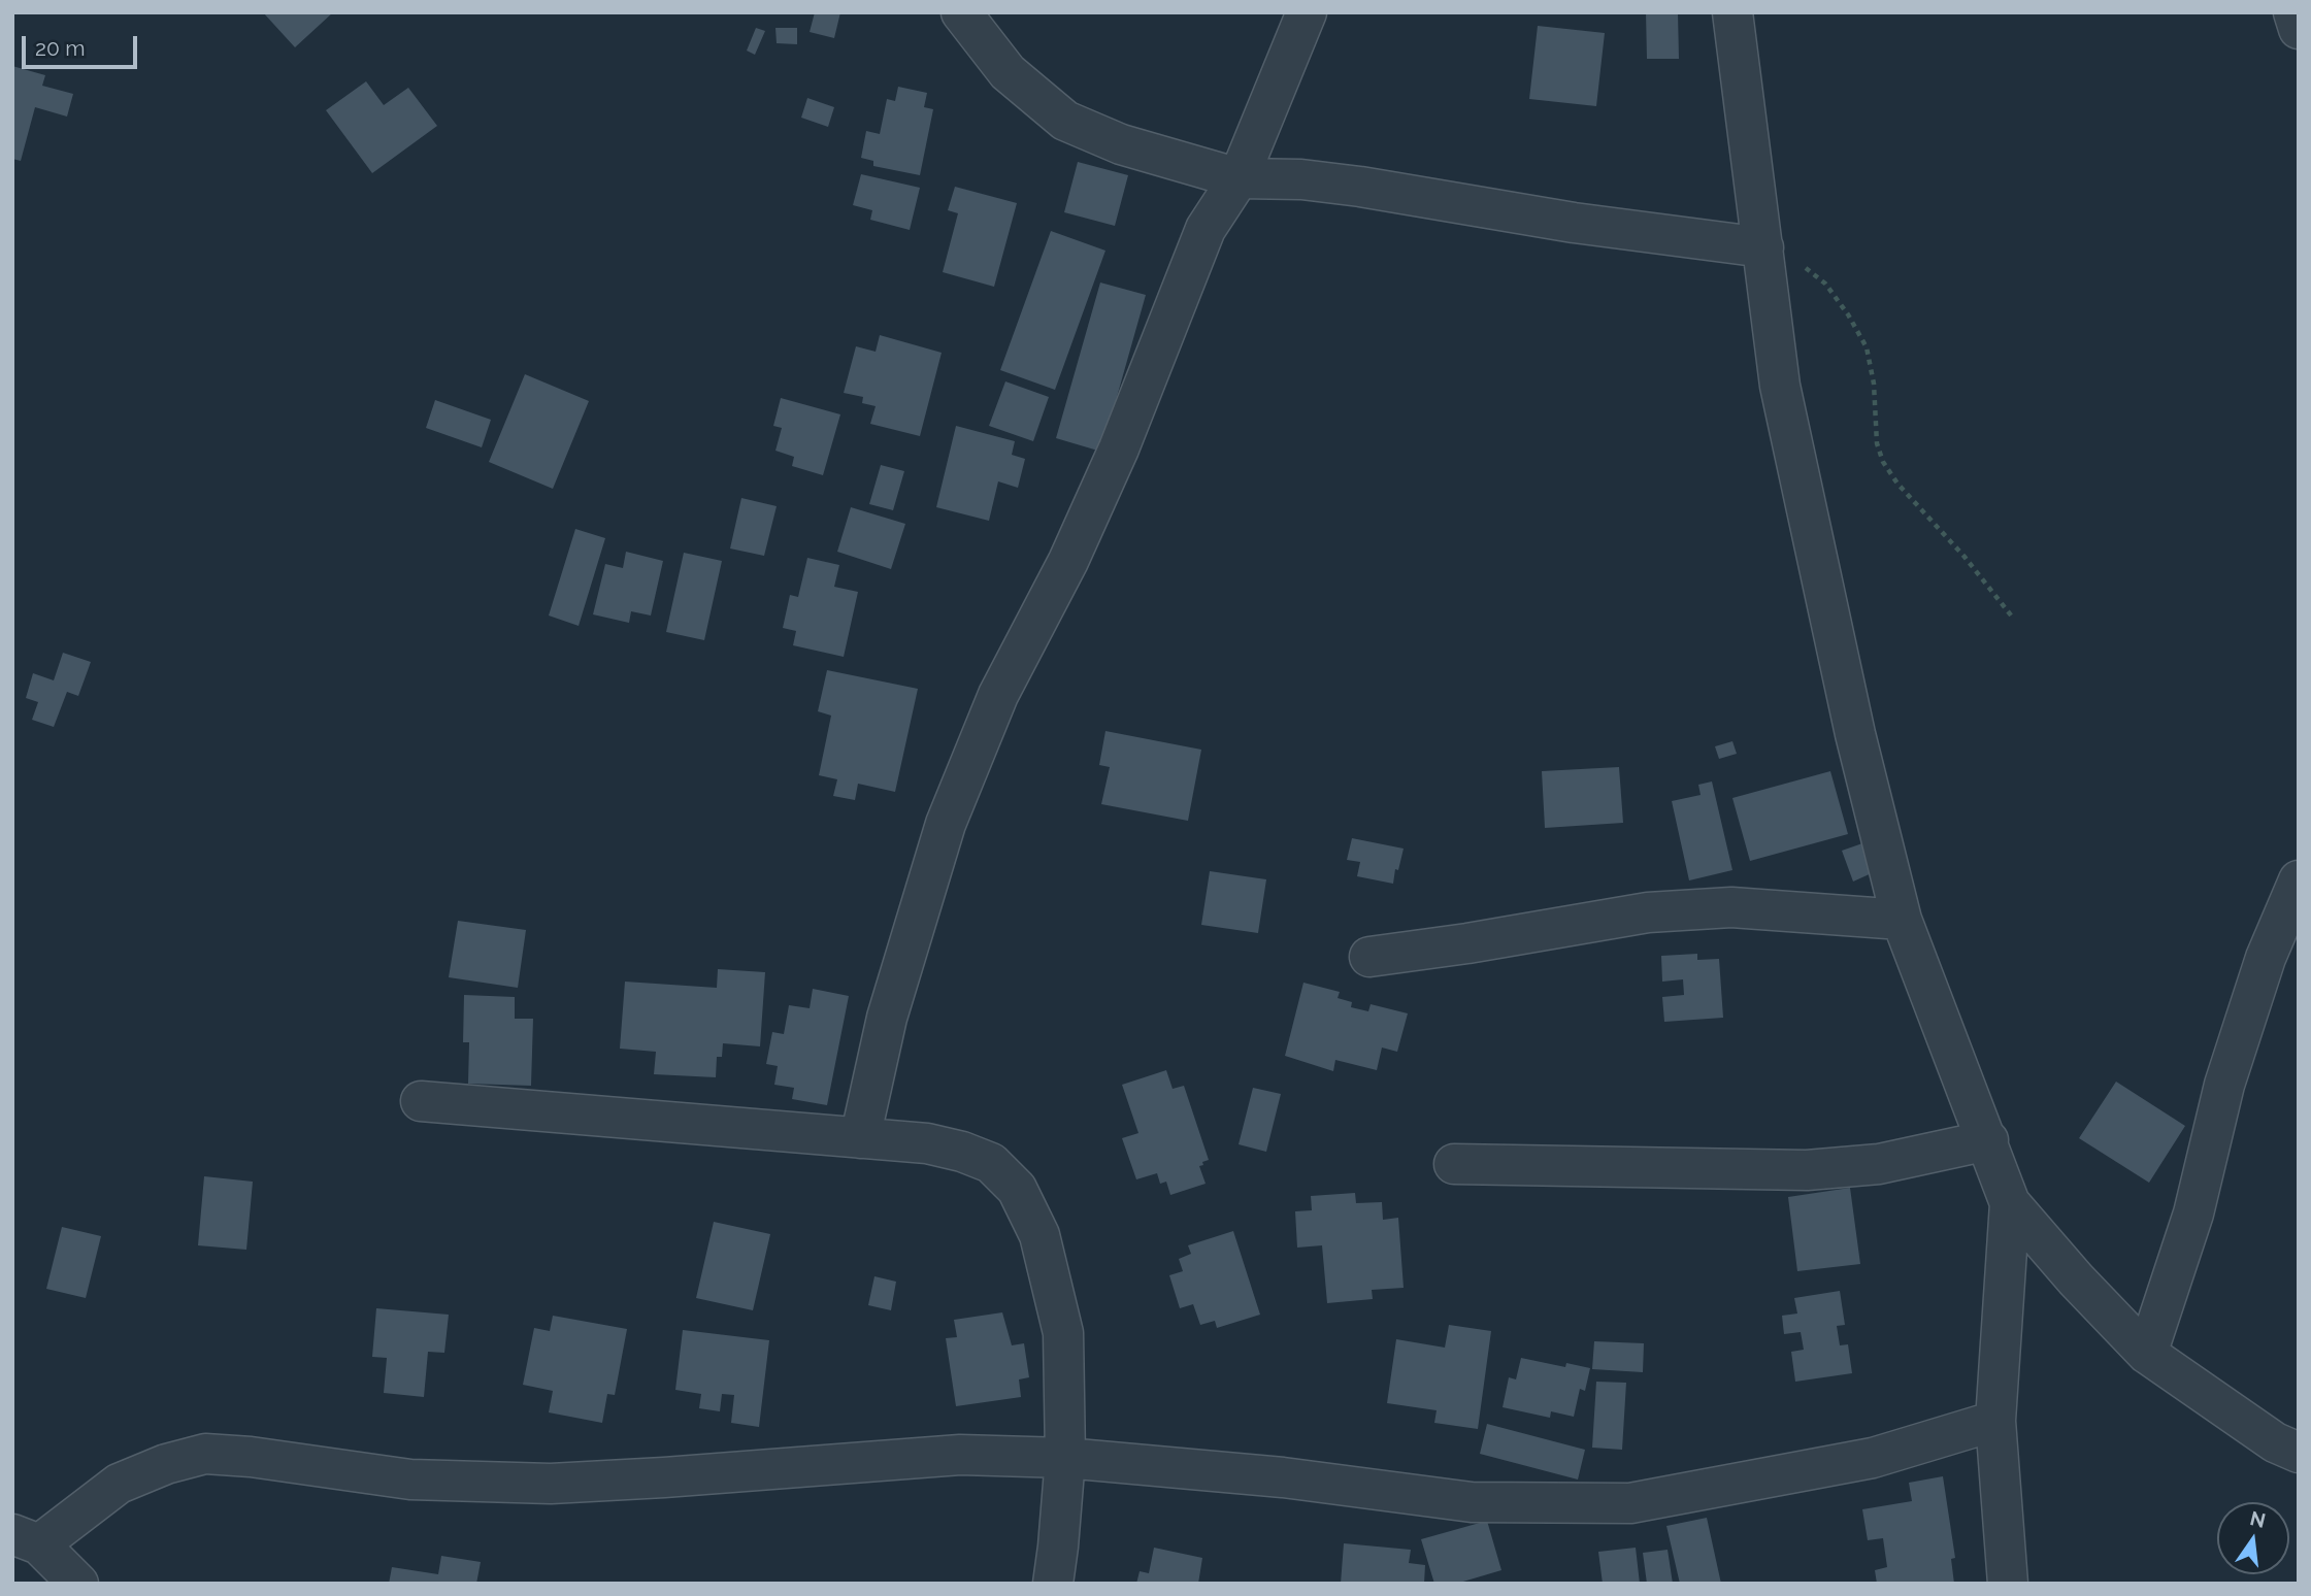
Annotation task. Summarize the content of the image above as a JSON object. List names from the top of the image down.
{
  "scale_bar": "20 m",
  "north": "top"
}
